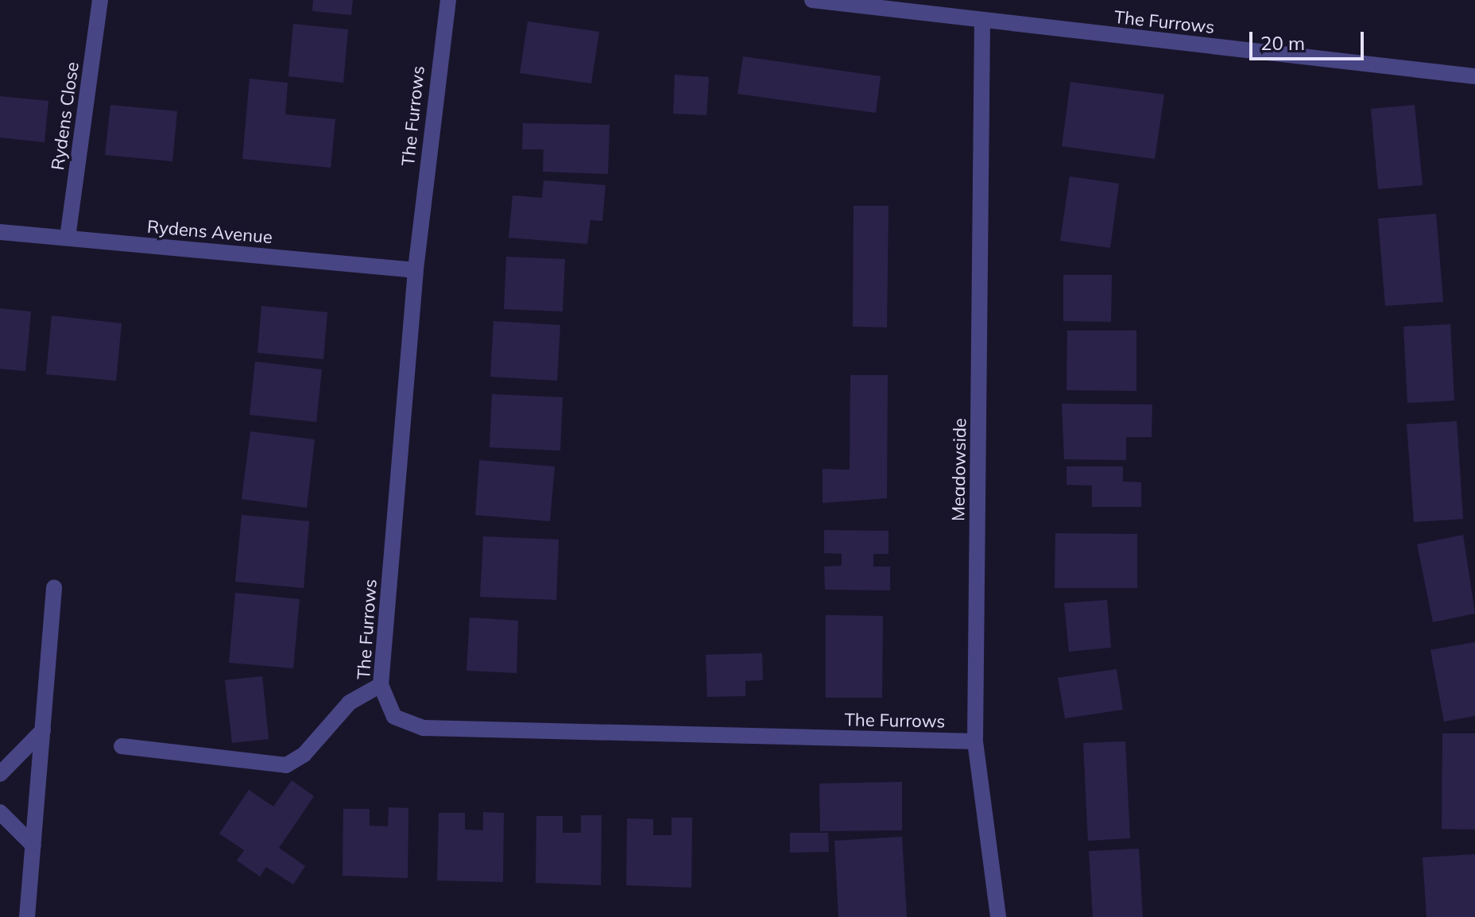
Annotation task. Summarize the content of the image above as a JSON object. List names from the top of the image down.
{
  "streets": {
    "street": [
      "The Furrows",
      "Rydens Close",
      "Rydens Avenue",
      "Meadowside"
    ]
  },
  "crossings": [
    ["The Furrows", "Rydens Avenue"],
    ["The Furrows", "Meadowside"],
    ["Rydens Close", "Rydens Avenue"]
  ],
  "scale_bar": "20 m"
}
